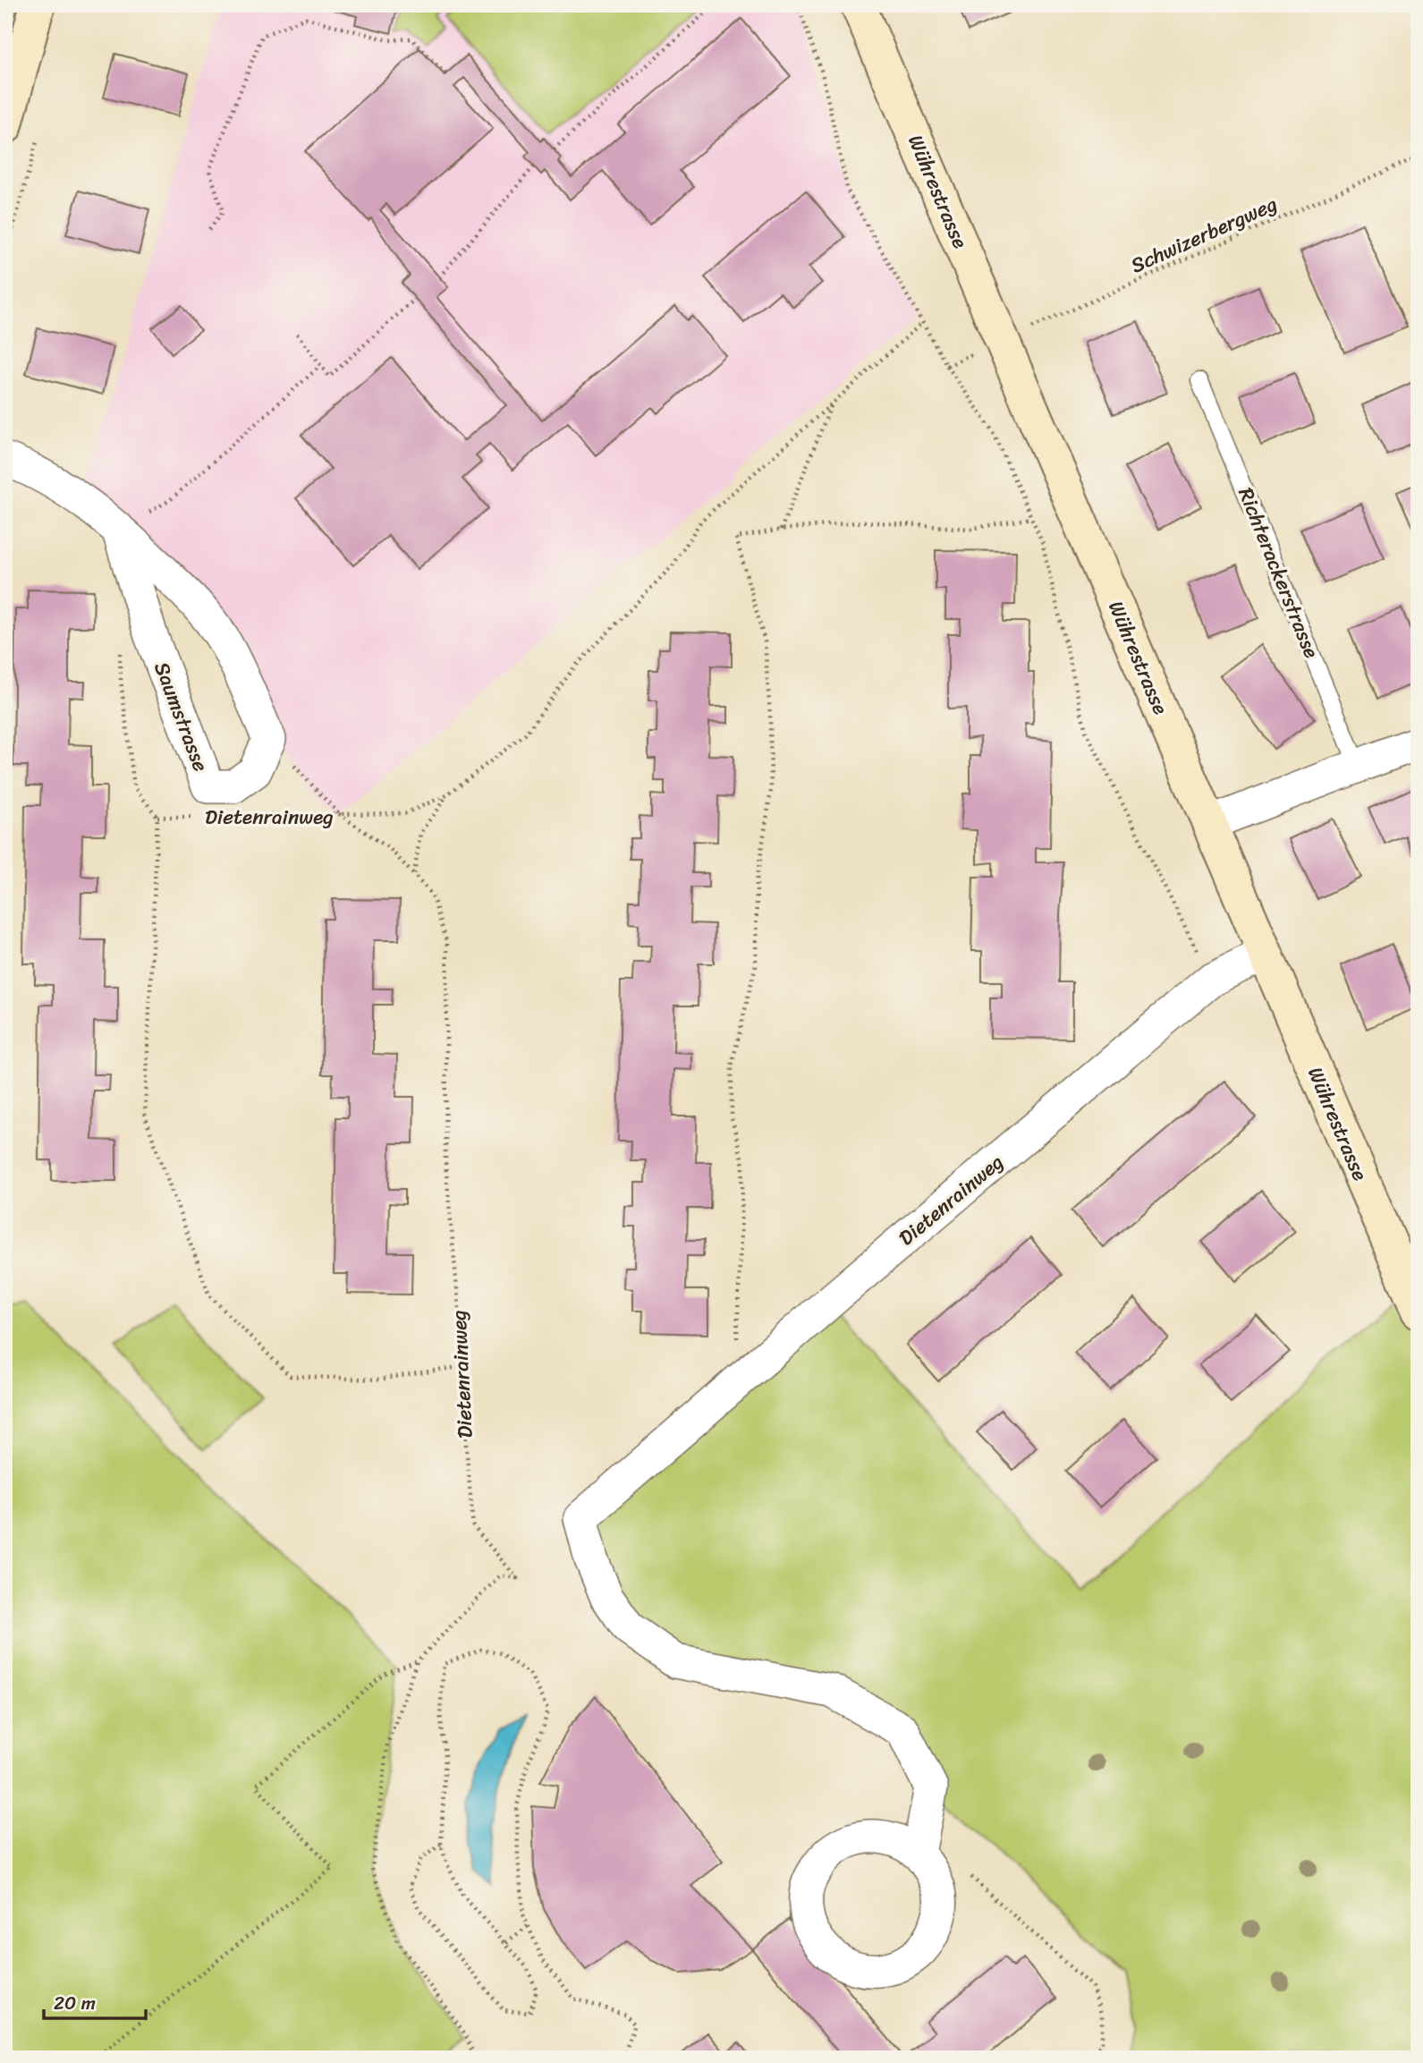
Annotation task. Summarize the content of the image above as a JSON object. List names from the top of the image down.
{
  "streets": {
    "street": ["Wührestrasse", "Saumstrasse", "Dietenrainweg"],
    "lane": ["Richterackerstrasse"],
    "path": ["Schwizerbergweg"]
  },
  "crossings": [
    ["Wührestrasse", "Schwizerbergweg"],
    ["Wührestrasse", "Dietenrainweg"]
  ],
  "scale_bar": "20 m"
}
